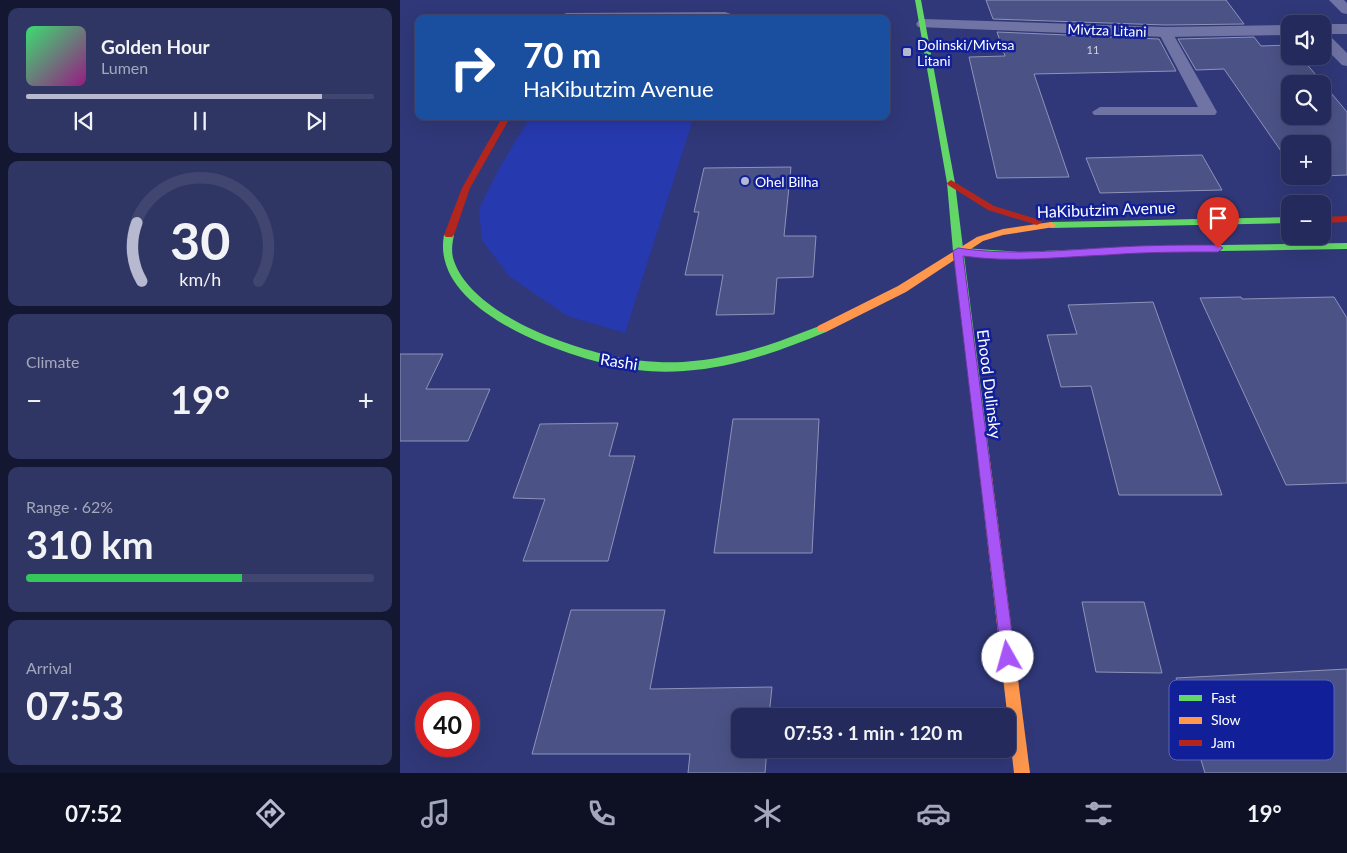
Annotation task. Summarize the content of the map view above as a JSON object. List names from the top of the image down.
{
  "streets": {
    "street": [
      "Mivtza Litani",
      "HaKibutzim Avenue",
      "Rashi",
      "Ehood Dulinsky"
    ]
  },
  "crossings": [
    ["Mivtza Litani", "Ehood Dulinsky"],
    ["HaKibutzim Avenue", "Rashi"],
    ["HaKibutzim Avenue", "Ehood Dulinsky"],
    ["Rashi", "Ehood Dulinsky"]
  ],
  "places": {
    "transit": ["Dolinski/Mivtsa Litani"],
    "other": ["Ohel Bilha"]
  },
  "house_numbers": ["11"],
  "legend": ["Fast", "Slow", "Jam"],
  "page": {
    "map_buttons": ["+", "−"],
    "turn": ["70 m", "HaKibutzim Avenue"],
    "song": ["Golden Hour", "Lumen"],
    "tile": [
      "Climate",
      ["Range · 62%", "310 km"],
      ["Arrival", "07:53"]
    ],
    "heat": ["−", "19°", "+"],
    "limit": "40",
    "trip": "07:53 · 1 min · 120 m",
    "tabs": ["07:52", "19°"],
    "gauge": ["30", "km/h"]
  }
}
